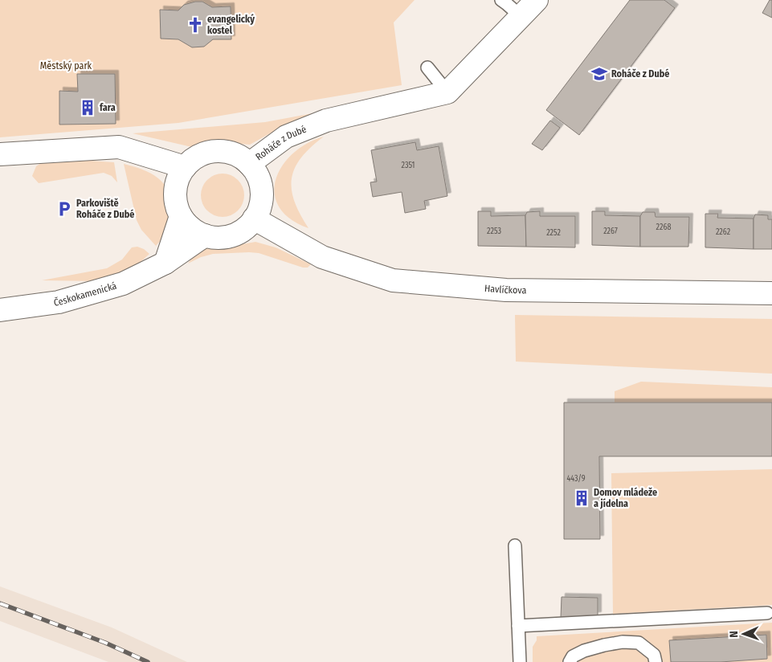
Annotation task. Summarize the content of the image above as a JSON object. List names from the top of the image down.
{
  "streets": {
    "street": ["Roháče z Dubé", "Havlíčkova", "Českokamenická"]
  },
  "crossings": [
    ["Roháče z Dubé", "Havlíčkova"],
    ["Roháče z Dubé", "Českokamenická"],
    ["Havlíčkova", "Českokamenická"]
  ],
  "parks": ["Městský park"],
  "places": {
    "church": ["evangelický kostel"],
    "school or university": ["Roháče z Dubé"],
    "building": ["fara", "Domov mládeže a jídelna"],
    "parking": ["Parkoviště Roháče z Dubé"]
  },
  "house_numbers": [
    "2351",
    "2268",
    "2253",
    "2267",
    "2262",
    "2252",
    "443/9"
  ],
  "north": "left"
}
